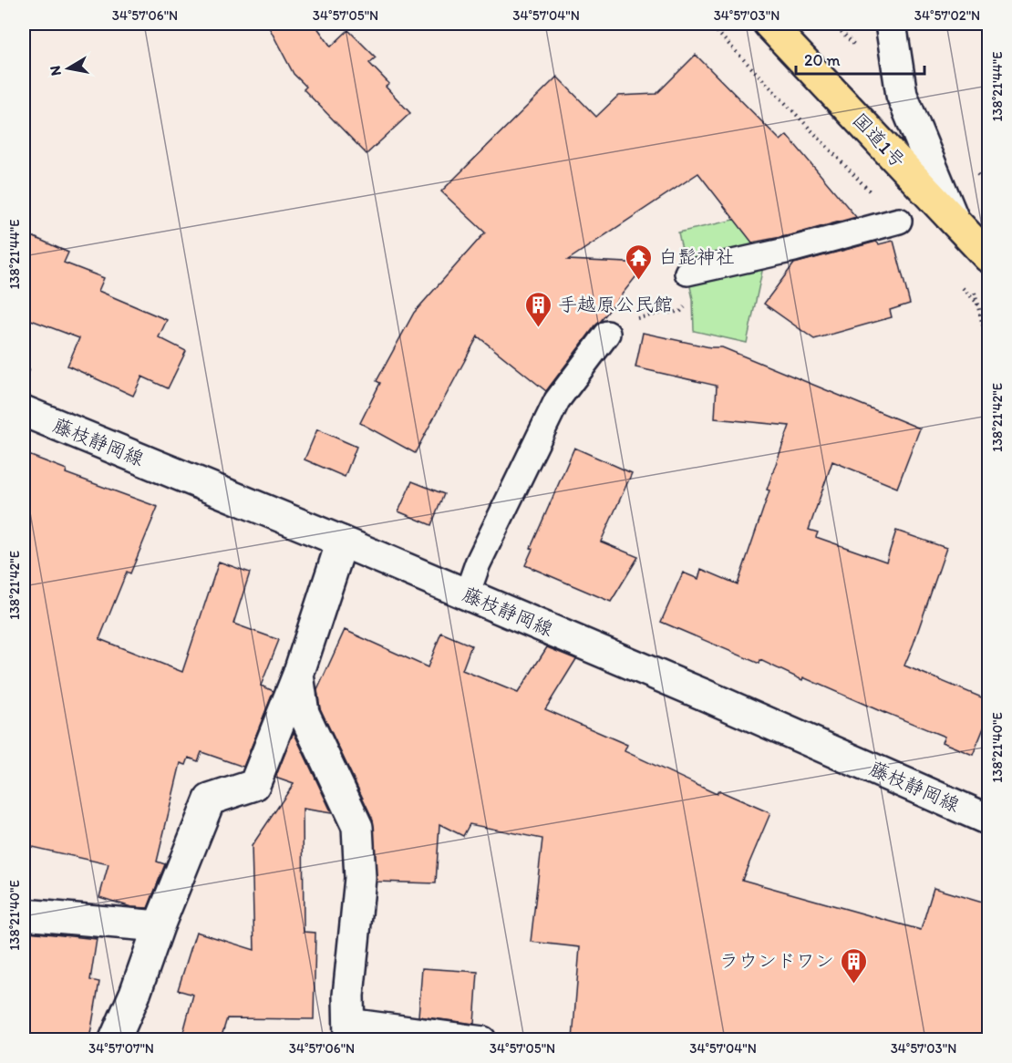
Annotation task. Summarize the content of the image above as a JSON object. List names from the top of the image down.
{
  "streets": {
    "highway": ["国道1号"],
    "street": ["藤枝静岡線"]
  },
  "places": {
    "temple": ["白髭神社"],
    "building": ["手越原公民館", "ラウンドワン"]
  },
  "scale_bar": "20 m",
  "north": "left",
  "coordinates": [
    "34°57'06\"N",
    "34°57'05\"N",
    "34°57'04\"N",
    "34°57'03\"N",
    "34°57'02\"N",
    "138°21'44\"E",
    "138°21'42\"E",
    "138°21'40\"E",
    "34°57'07\"N"
  ]
}
